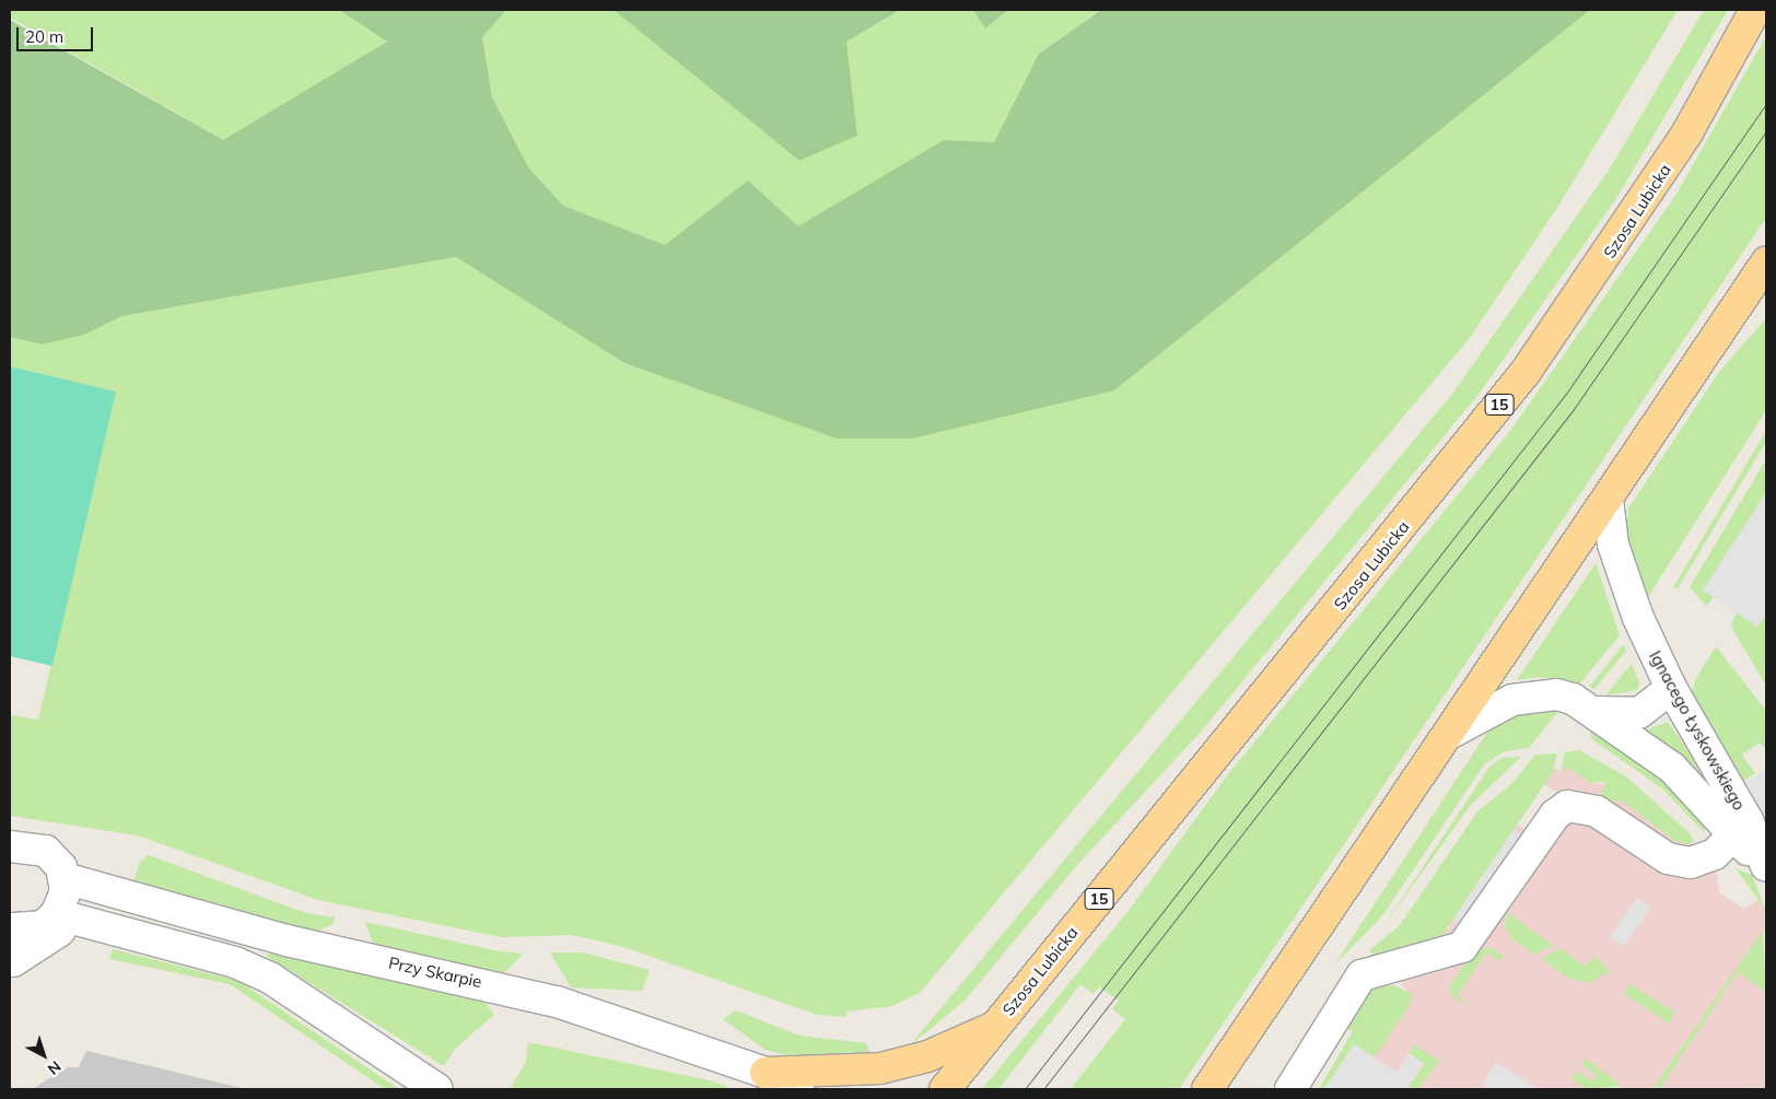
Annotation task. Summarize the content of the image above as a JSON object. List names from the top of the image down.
{
  "streets": {
    "main road": ["Szosa Lubicka", "15"],
    "street": ["Ignacego Łyskowskiego", "Przy Skarpie"]
  },
  "scale_bar": "20 m",
  "north": "bottom right"
}
